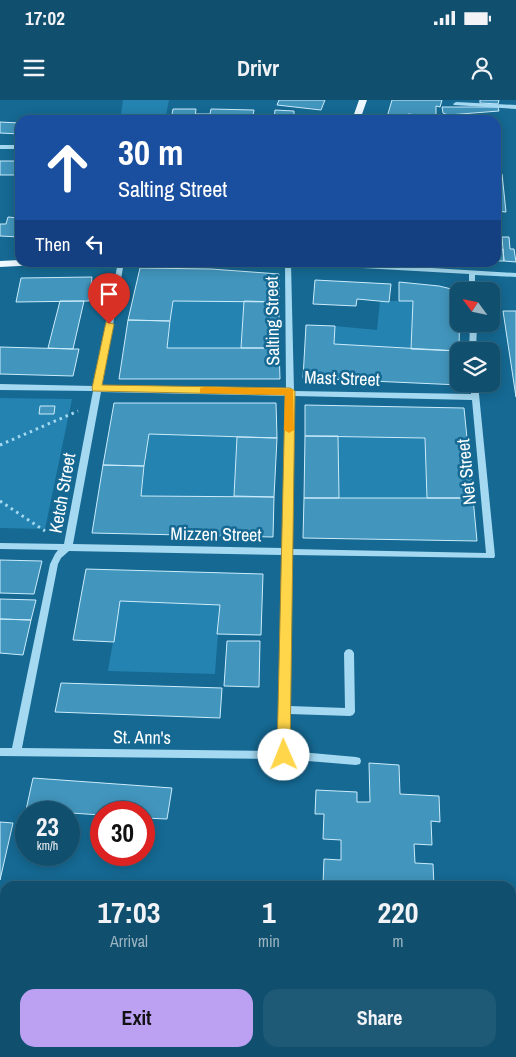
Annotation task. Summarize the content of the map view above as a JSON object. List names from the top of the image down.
{
  "streets": {
    "street": [
      "Salting Street",
      "Mast Street",
      "Net Street",
      "Ketch Street",
      "Mizzen Street",
      "St. Ann's"
    ]
  },
  "crossings": [
    ["Salting Street", "Mast Street"],
    ["Salting Street", "Mizzen Street"],
    ["Mast Street", "Net Street"],
    ["Mast Street", "Ketch Street"],
    ["Net Street", "Mizzen Street"],
    ["Ketch Street", "Mizzen Street"],
    ["Ketch Street", "St. Ann's"]
  ],
  "north": "top left",
  "page": {
    "status": "17:02",
    "header": "Drivr",
    "turn": ["30 m", "Salting Street"],
    "then": "Then",
    "speed": "23 km/h",
    "limit": "30",
    "eta": [
      "17:03",
      "Arrival",
      "1",
      "min",
      "220",
      "m"
    ],
    "buttons": ["Exit", "Share"]
  }
}
